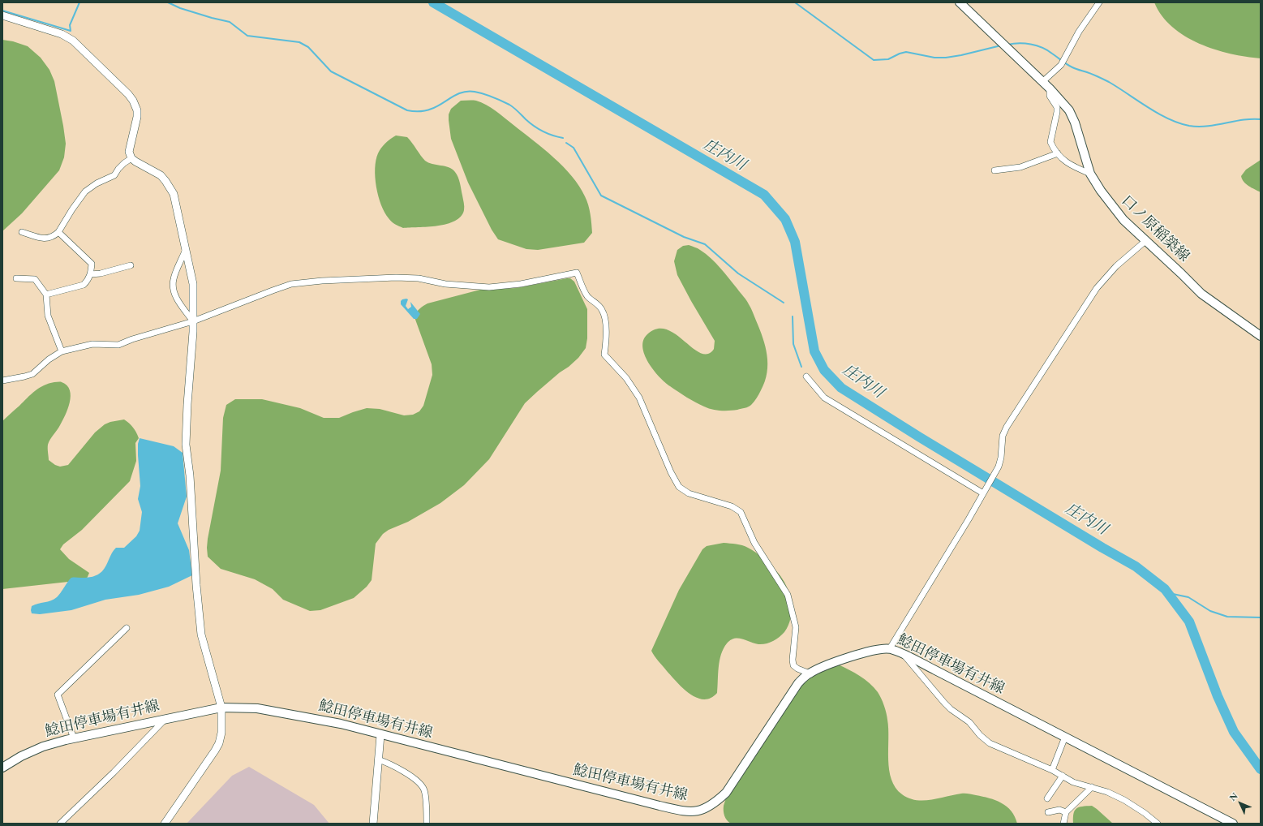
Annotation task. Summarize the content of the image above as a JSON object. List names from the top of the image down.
{
  "streets": {
    "main road": ["口ノ原稲築線", "鯰田停車場有井線"]
  },
  "water": ["庄内川"],
  "north": "top left"
}
